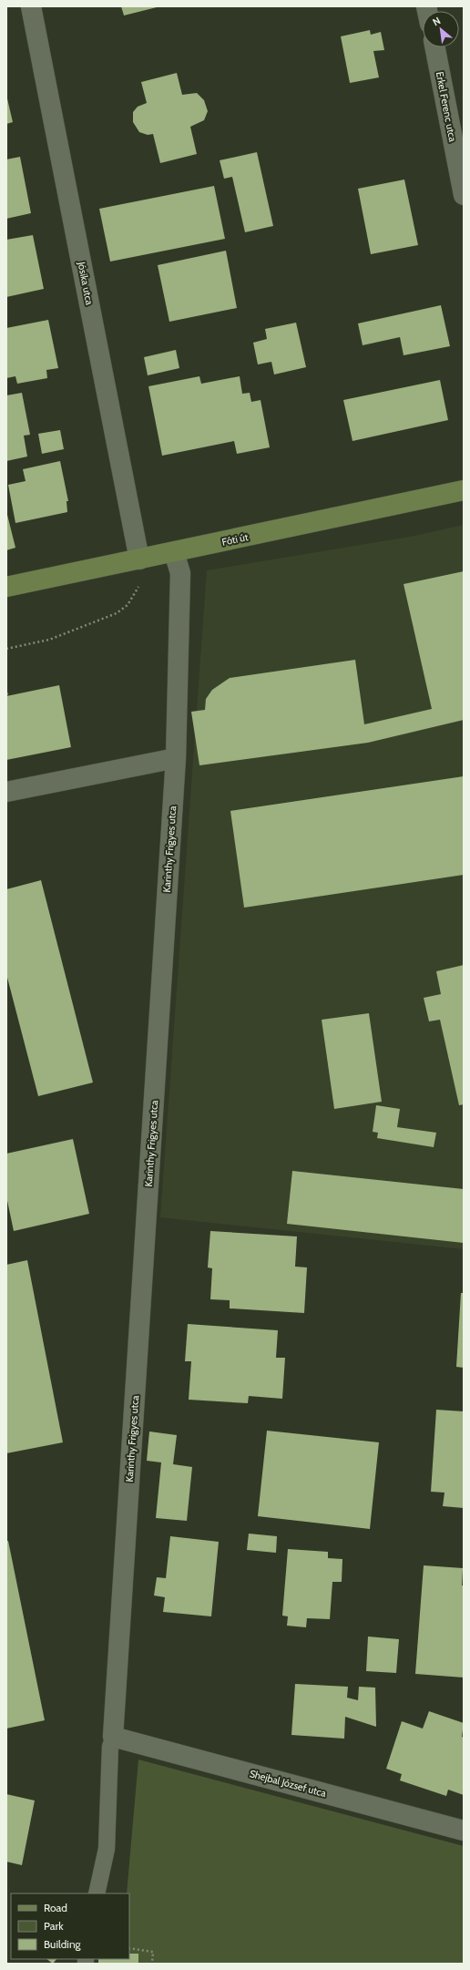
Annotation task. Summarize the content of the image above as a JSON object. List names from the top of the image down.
{
  "streets": {
    "main road": ["Fóti út"],
    "street": [
      "Erkel Ferenc utca",
      "Jósika utca",
      "Karinthy Frigyes utca",
      "Shejbal József utca"
    ]
  },
  "crossings": [
    ["Jósika utca", "Fóti út"],
    ["Fóti út", "Karinthy Frigyes utca"],
    ["Karinthy Frigyes utca", "Shejbal József utca"]
  ],
  "legend": ["Road", "Park", "Building"],
  "north": "top left"
}
